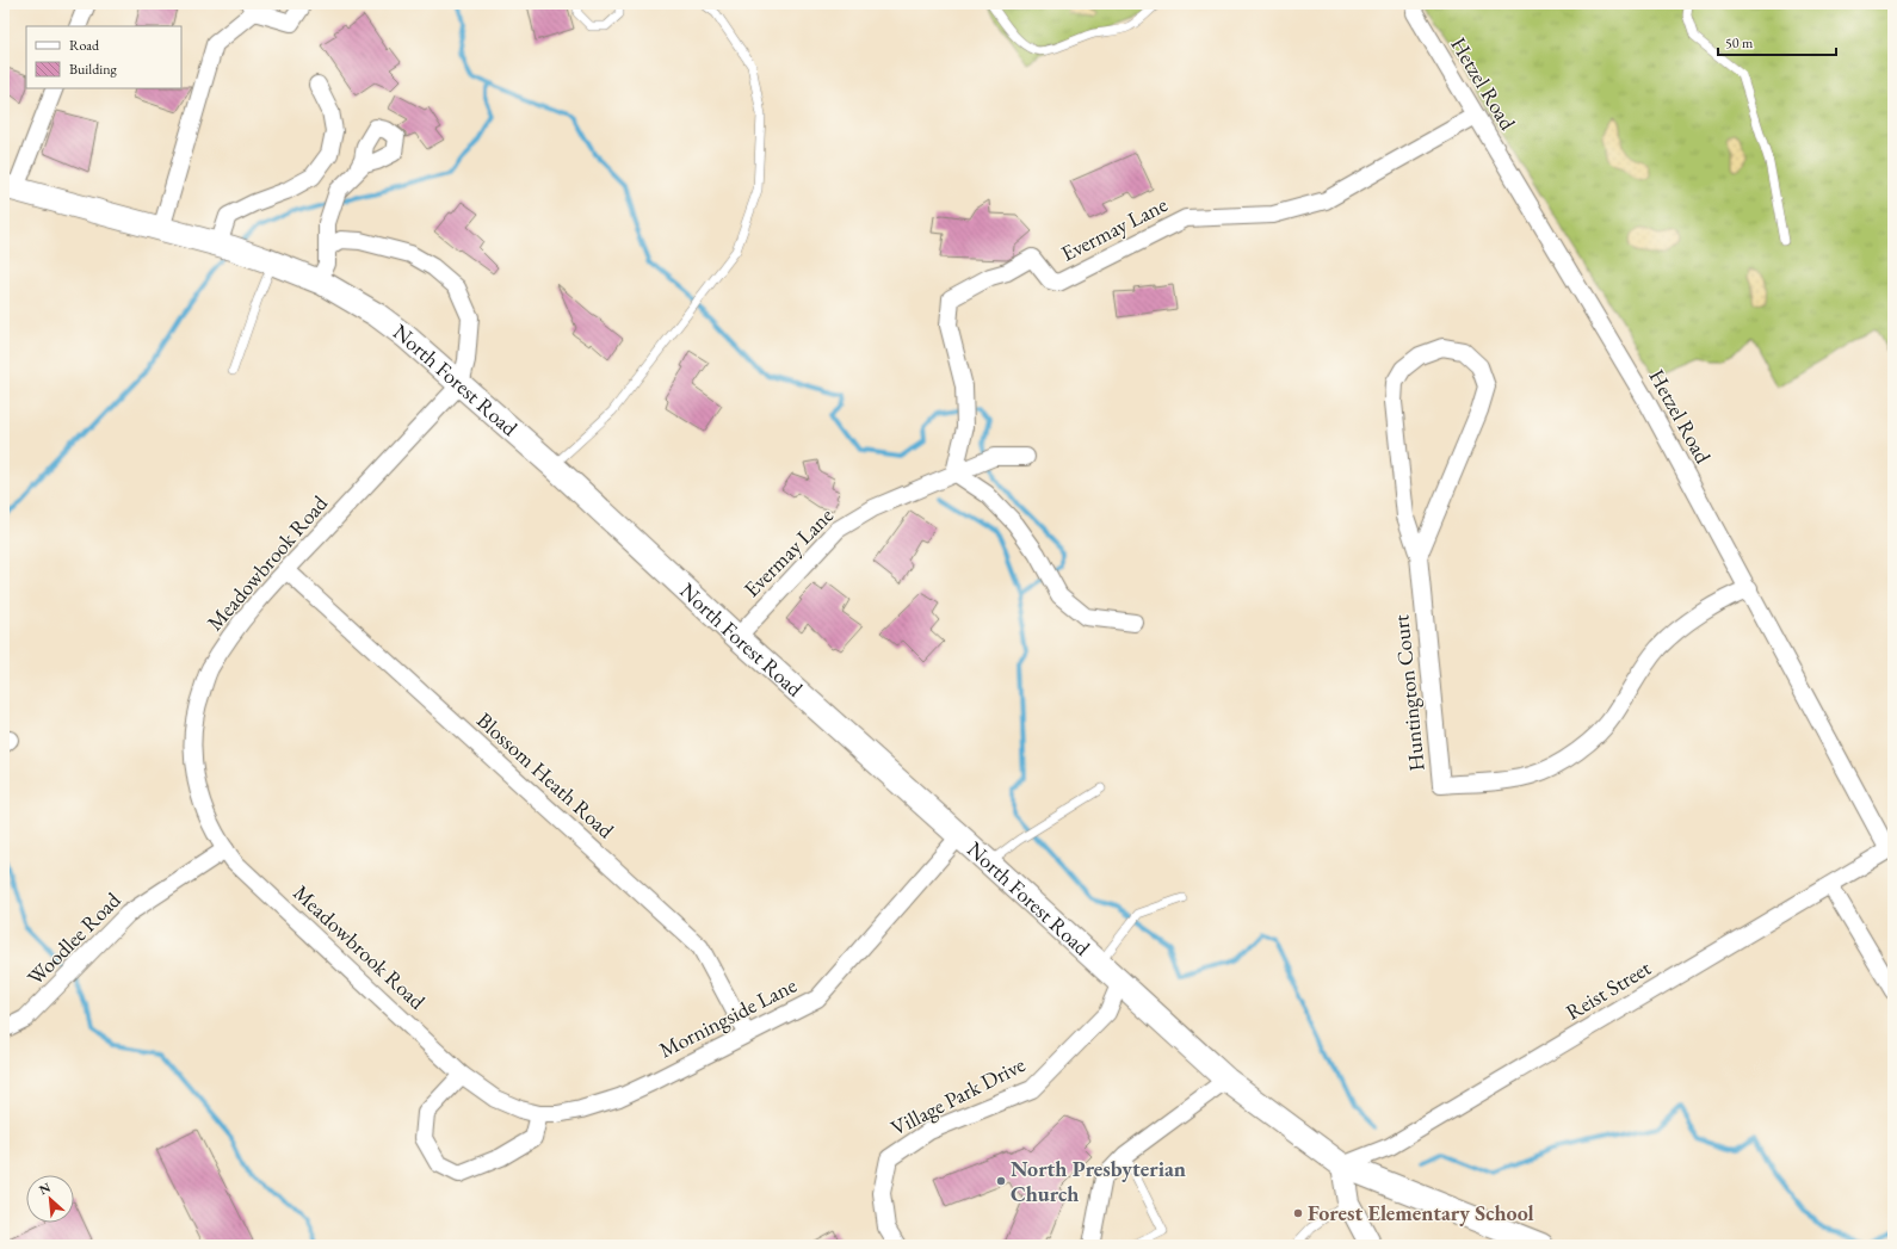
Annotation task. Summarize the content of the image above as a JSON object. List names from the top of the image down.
{
  "streets": {
    "main road": ["North Forest Road"],
    "street": [
      "Hetzel Road",
      "Evermay Lane",
      "Meadowbrook Road",
      "Huntington Court",
      "Blossom Heath Road",
      "Woodlee Road",
      "Reist Street",
      "Morningside Lane",
      "Village Park Drive"
    ]
  },
  "crossings": [
    ["Hetzel Road", "Evermay Lane"],
    ["Hetzel Road", "Huntington Court"],
    ["Hetzel Road", "Reist Street"],
    ["Evermay Lane", "North Forest Road"],
    ["North Forest Road", "Meadowbrook Road"],
    ["North Forest Road", "Reist Street"],
    ["North Forest Road", "Morningside Lane"],
    ["North Forest Road", "Village Park Drive"],
    ["Meadowbrook Road", "Blossom Heath Road"],
    ["Meadowbrook Road", "Woodlee Road"],
    ["Meadowbrook Road", "Morningside Lane"],
    ["Blossom Heath Road", "Morningside Lane"]
  ],
  "places": ["North Presbyterian Church", "Forest Elementary School"],
  "legend": ["Road", "Building"],
  "scale_bar": "50 m",
  "north": "top left"
}
